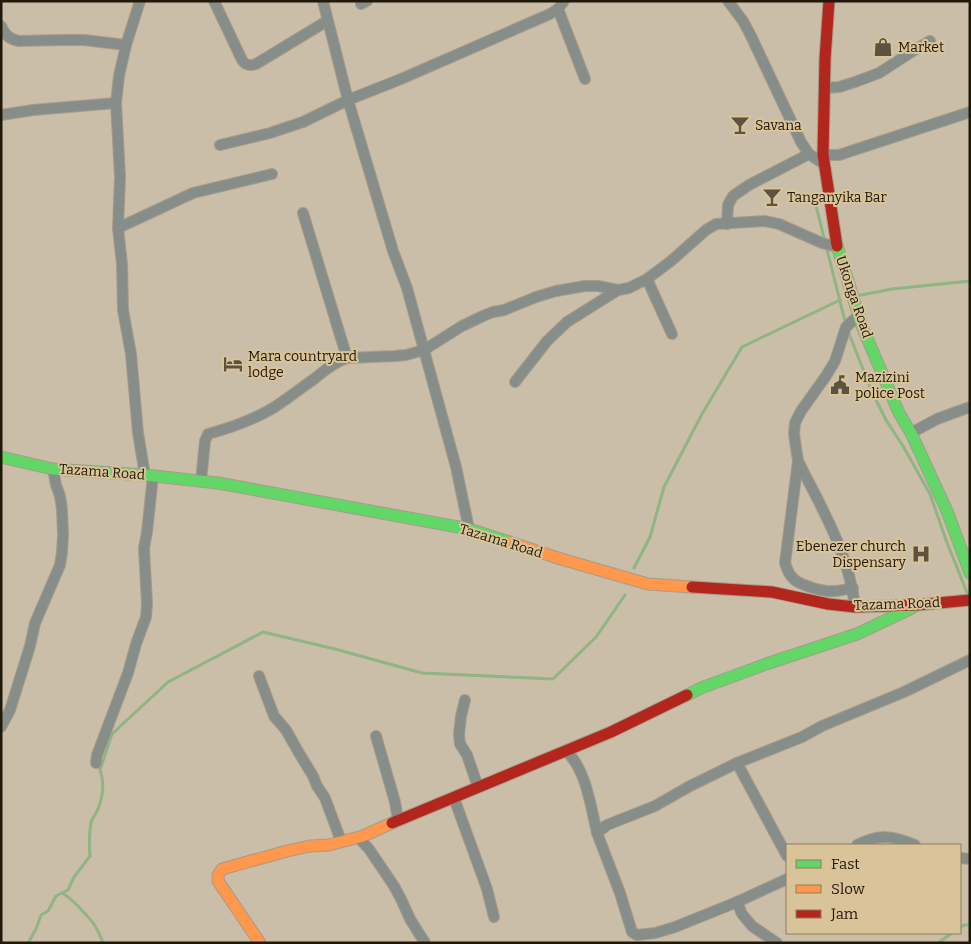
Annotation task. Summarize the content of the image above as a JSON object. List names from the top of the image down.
{
  "streets": {
    "street": ["Ukonga Road", "Tazama Road"]
  },
  "places": {
    "shop": ["Market"],
    "bar": ["Savana", "Tanganyika Bar"],
    "hotel": ["Mara countryard lodge"],
    "public building": ["Mazizini police Post"],
    "hospital": ["Ebenezer church Dispensary"]
  },
  "legend": ["Fast", "Slow", "Jam"]
}
